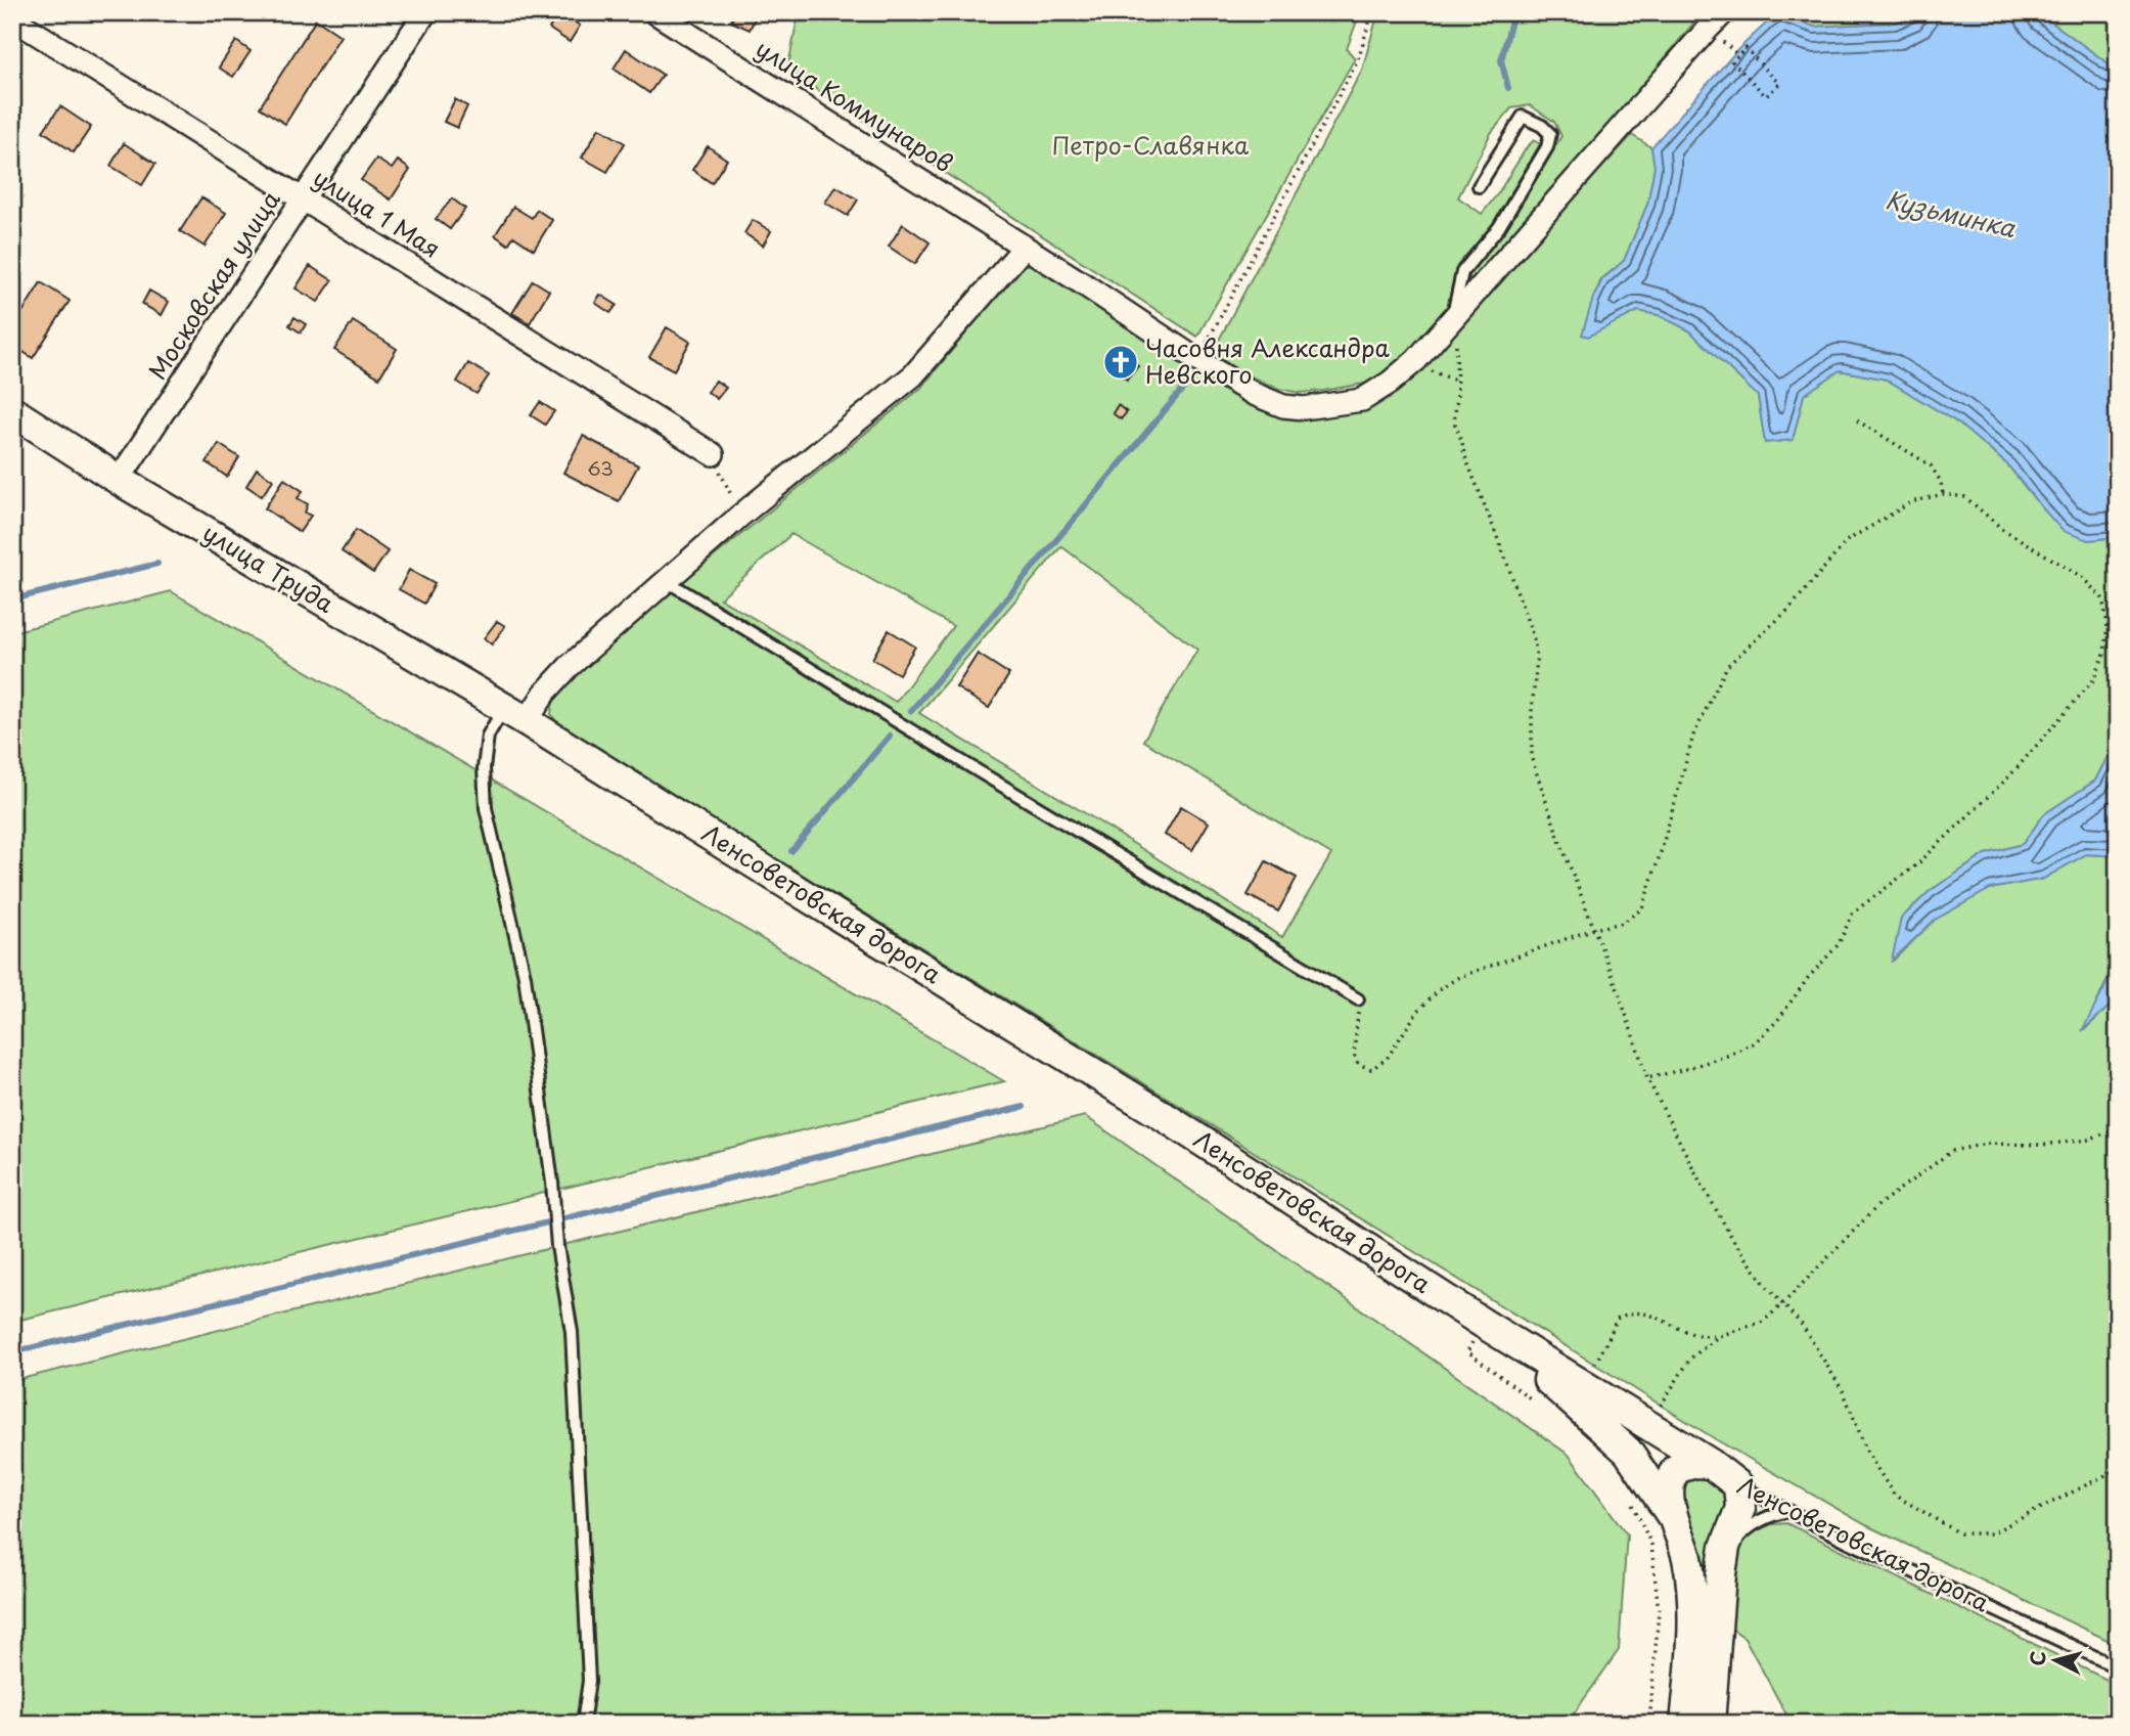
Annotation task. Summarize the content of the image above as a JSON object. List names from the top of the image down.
{
  "streets": {
    "street": [
      "улица Коммунаров",
      "улица 1 Мая",
      "Московская улица",
      "улица Труда",
      "Ленсоветовская дорога"
    ]
  },
  "crossings": [
    ["улица 1 Мая", "Московская улица"],
    ["Московская улица", "улица Труда"],
    ["улица Труда", "Ленсоветовская дорога"]
  ],
  "water": ["Кузьминка"],
  "parks": ["Петро-Славянка"],
  "places": {
    "church": ["Часовня Александра Невского"]
  },
  "house_numbers": ["63"],
  "north": "left"
}
